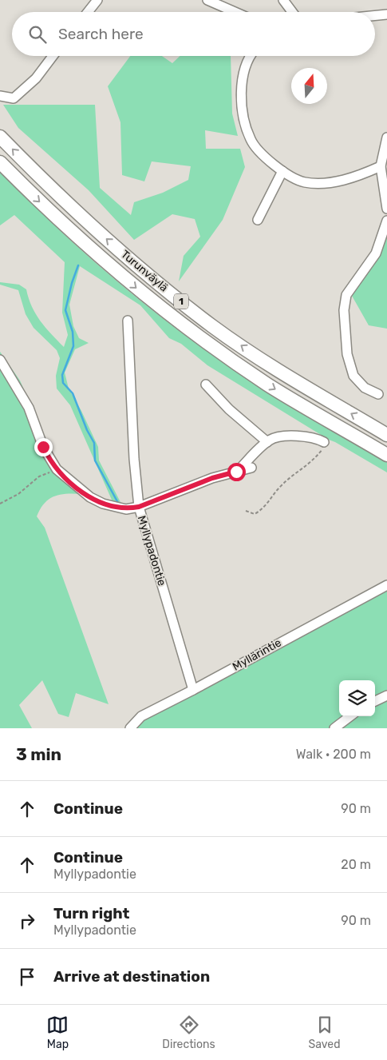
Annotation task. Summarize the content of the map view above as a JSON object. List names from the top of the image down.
{
  "streets": {
    "highway": ["Turunväylä", "1"],
    "street": ["Myllypadontie", "Myllärintie"]
  },
  "crossings": [
    ["Myllypadontie", "Myllärintie"]
  ],
  "north": "top",
  "page": {
    "search": "Search here",
    "heading": ["3 min", "Walk · 200 m"],
    "list": [
      ["Continue", "90 m"],
      ["Continue", "Myllypadontie", "20 m"],
      ["Turn right", "Myllypadontie", "90 m"],
      "Arrive at destination"
    ],
    "nav": ["Map", "Directions", "Saved"]
  }
}
